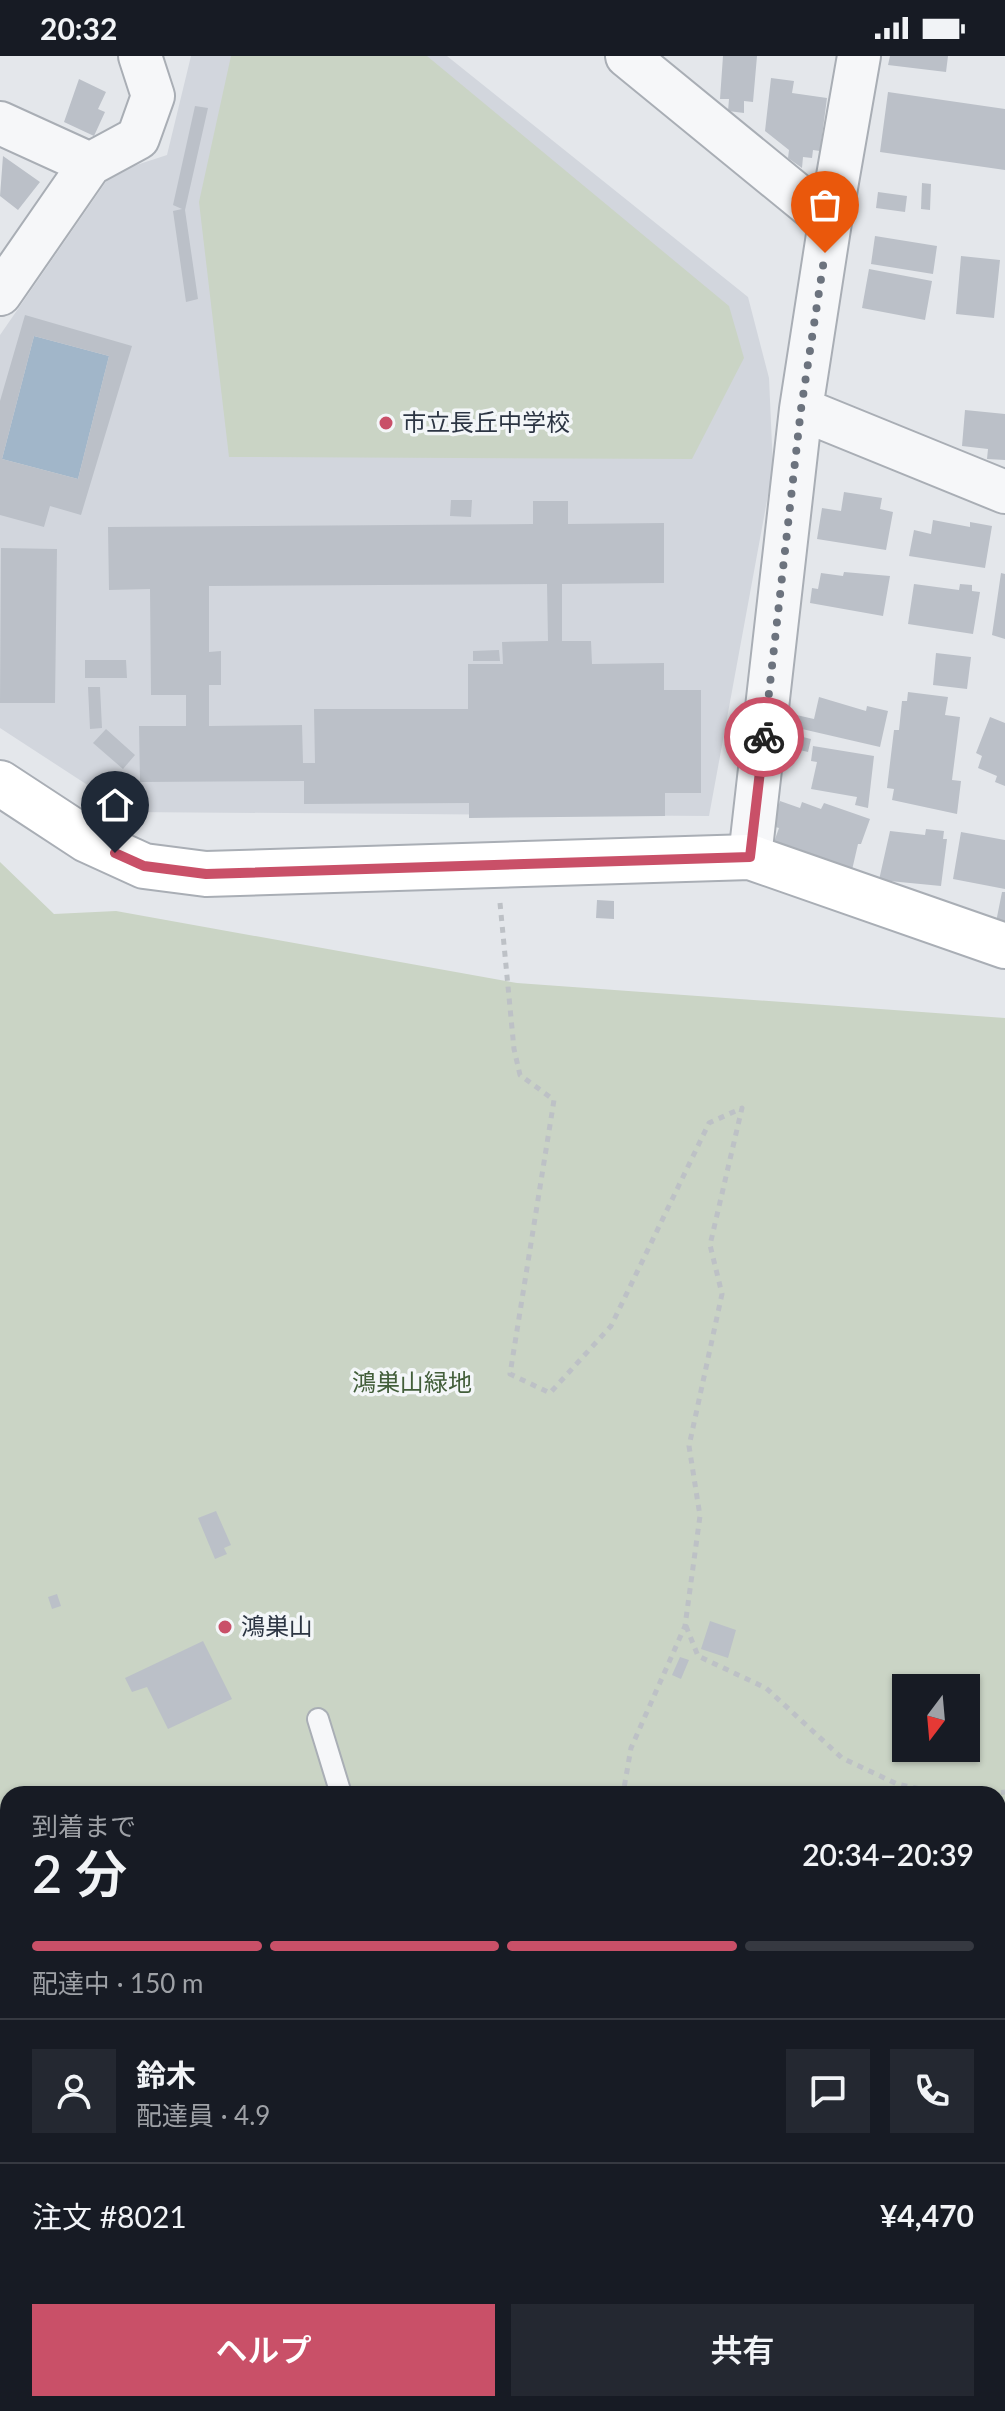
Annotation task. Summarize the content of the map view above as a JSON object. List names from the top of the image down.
{
  "parks": ["鴻巣山緑地"],
  "places": ["市立長丘中学校", "鴻巣山"],
  "north": "bottom",
  "page": {
    "status": "20:32",
    "heading": ["2 分", "到着まで", "20:34–20:39"],
    "panel": [
      "鈴木",
      "配達員 · 4.9",
      "注文 #8021",
      "¥4,470"
    ],
    "bar": "配達中 · 150 m",
    "buttons": ["ヘルプ", "共有"]
  }
}
